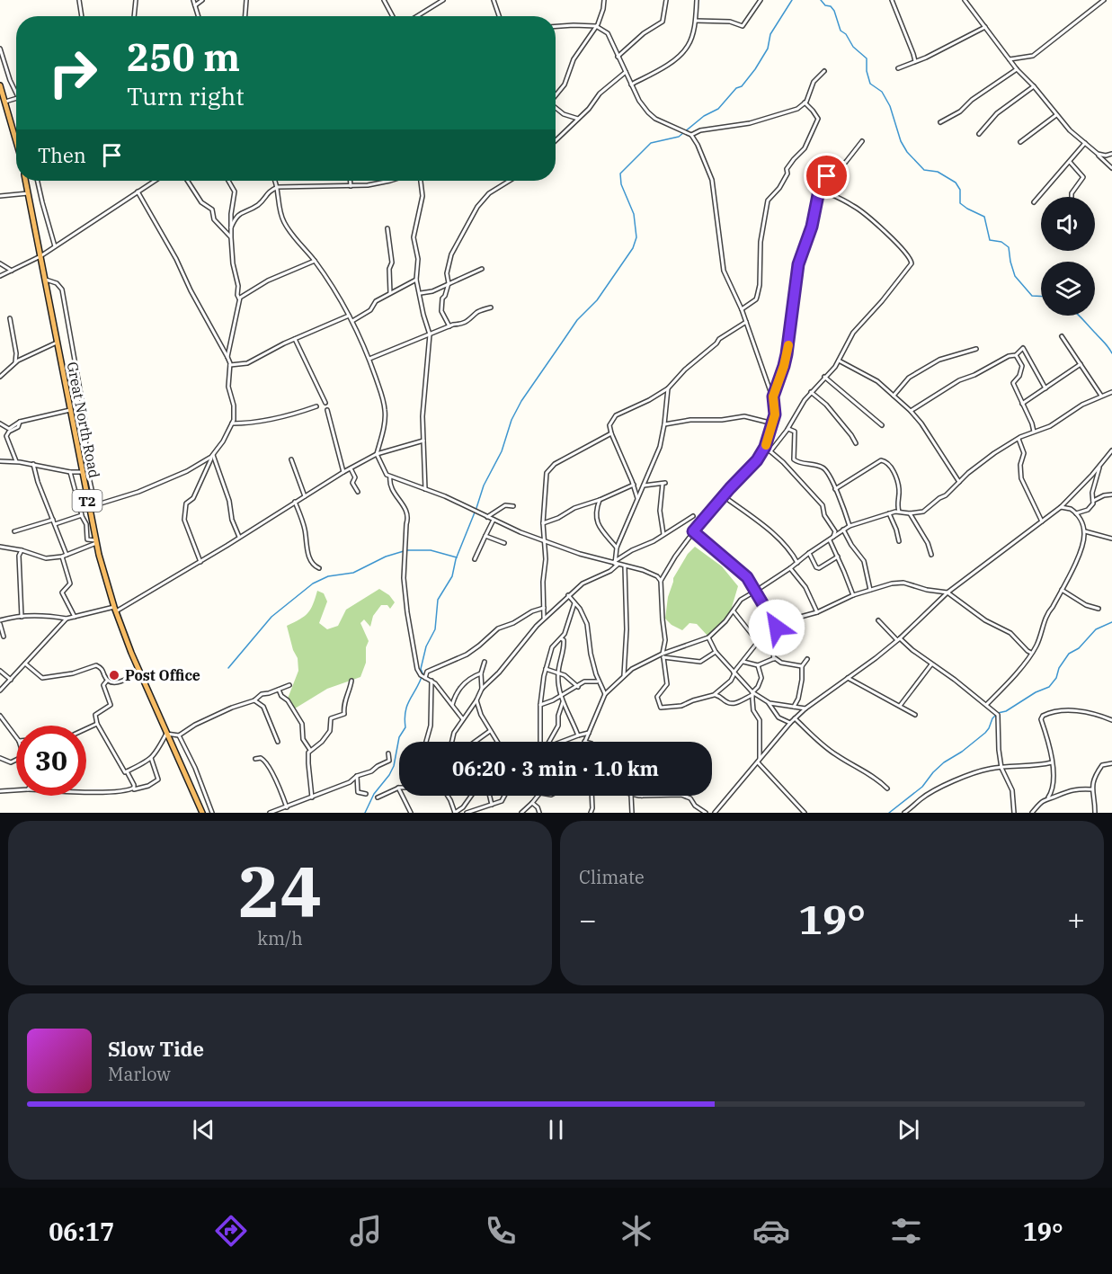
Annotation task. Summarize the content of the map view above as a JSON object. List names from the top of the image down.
{
  "streets": {
    "highway": ["Great North Road", "T2"]
  },
  "places": ["Post Office"],
  "page": {
    "turn": ["250 m", "Turn right"],
    "then": "Then",
    "limit": "30",
    "trip": "06:20 · 3 min · 1.0 km",
    "tile": [
      ["24", "km/h"],
      "Climate"
    ],
    "heat": ["−", "19°", "+"],
    "song": ["Slow Tide", "Marlow"],
    "tabs": ["06:17", "19°"]
  }
}
